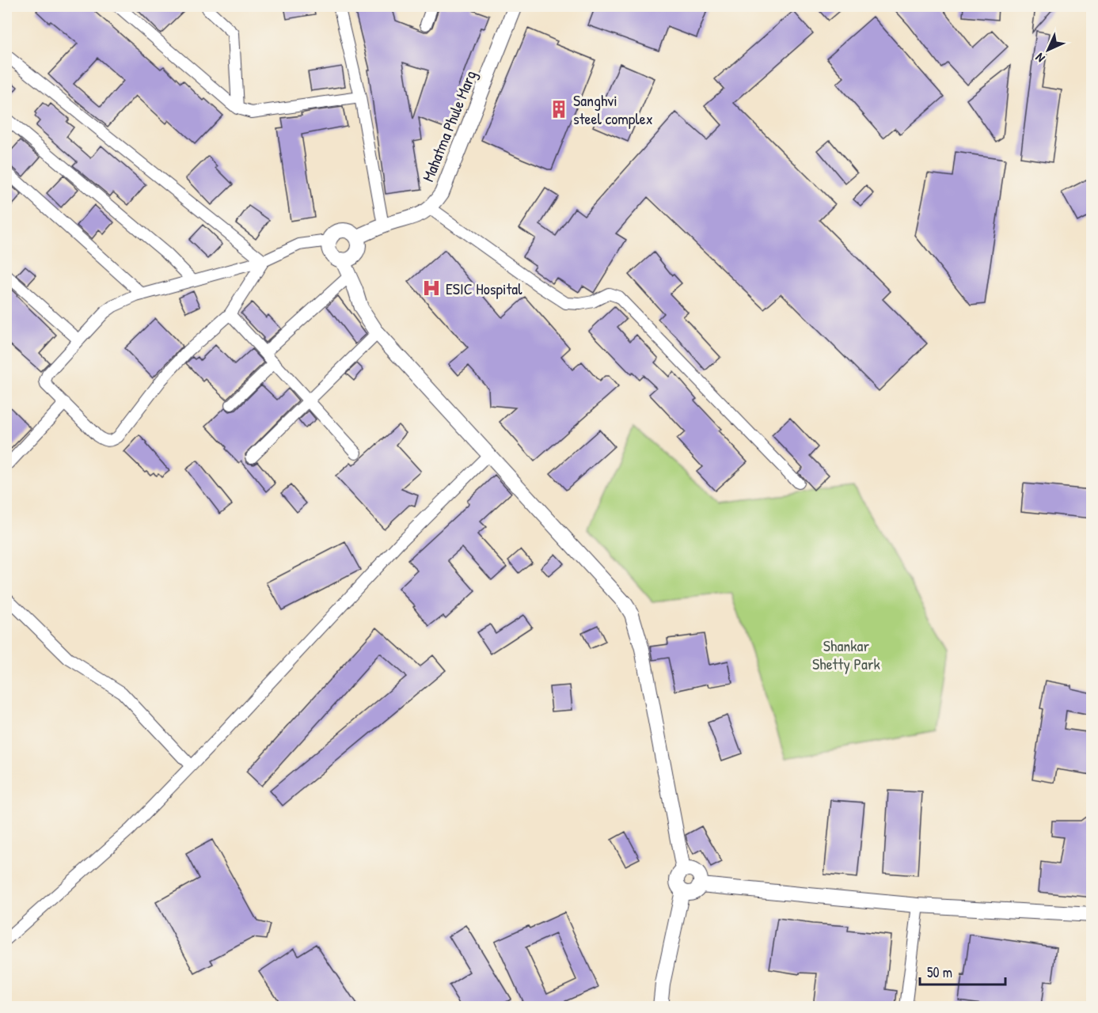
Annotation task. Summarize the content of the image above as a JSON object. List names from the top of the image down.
{
  "streets": {
    "street": ["Mahatma Phule Marg"]
  },
  "parks": ["Shankar Shetty Park"],
  "places": {
    "building": ["Sanghvi steel complex"],
    "hospital": ["ESIC Hospital"]
  },
  "scale_bar": "50 m",
  "north": "bottom left"
}
